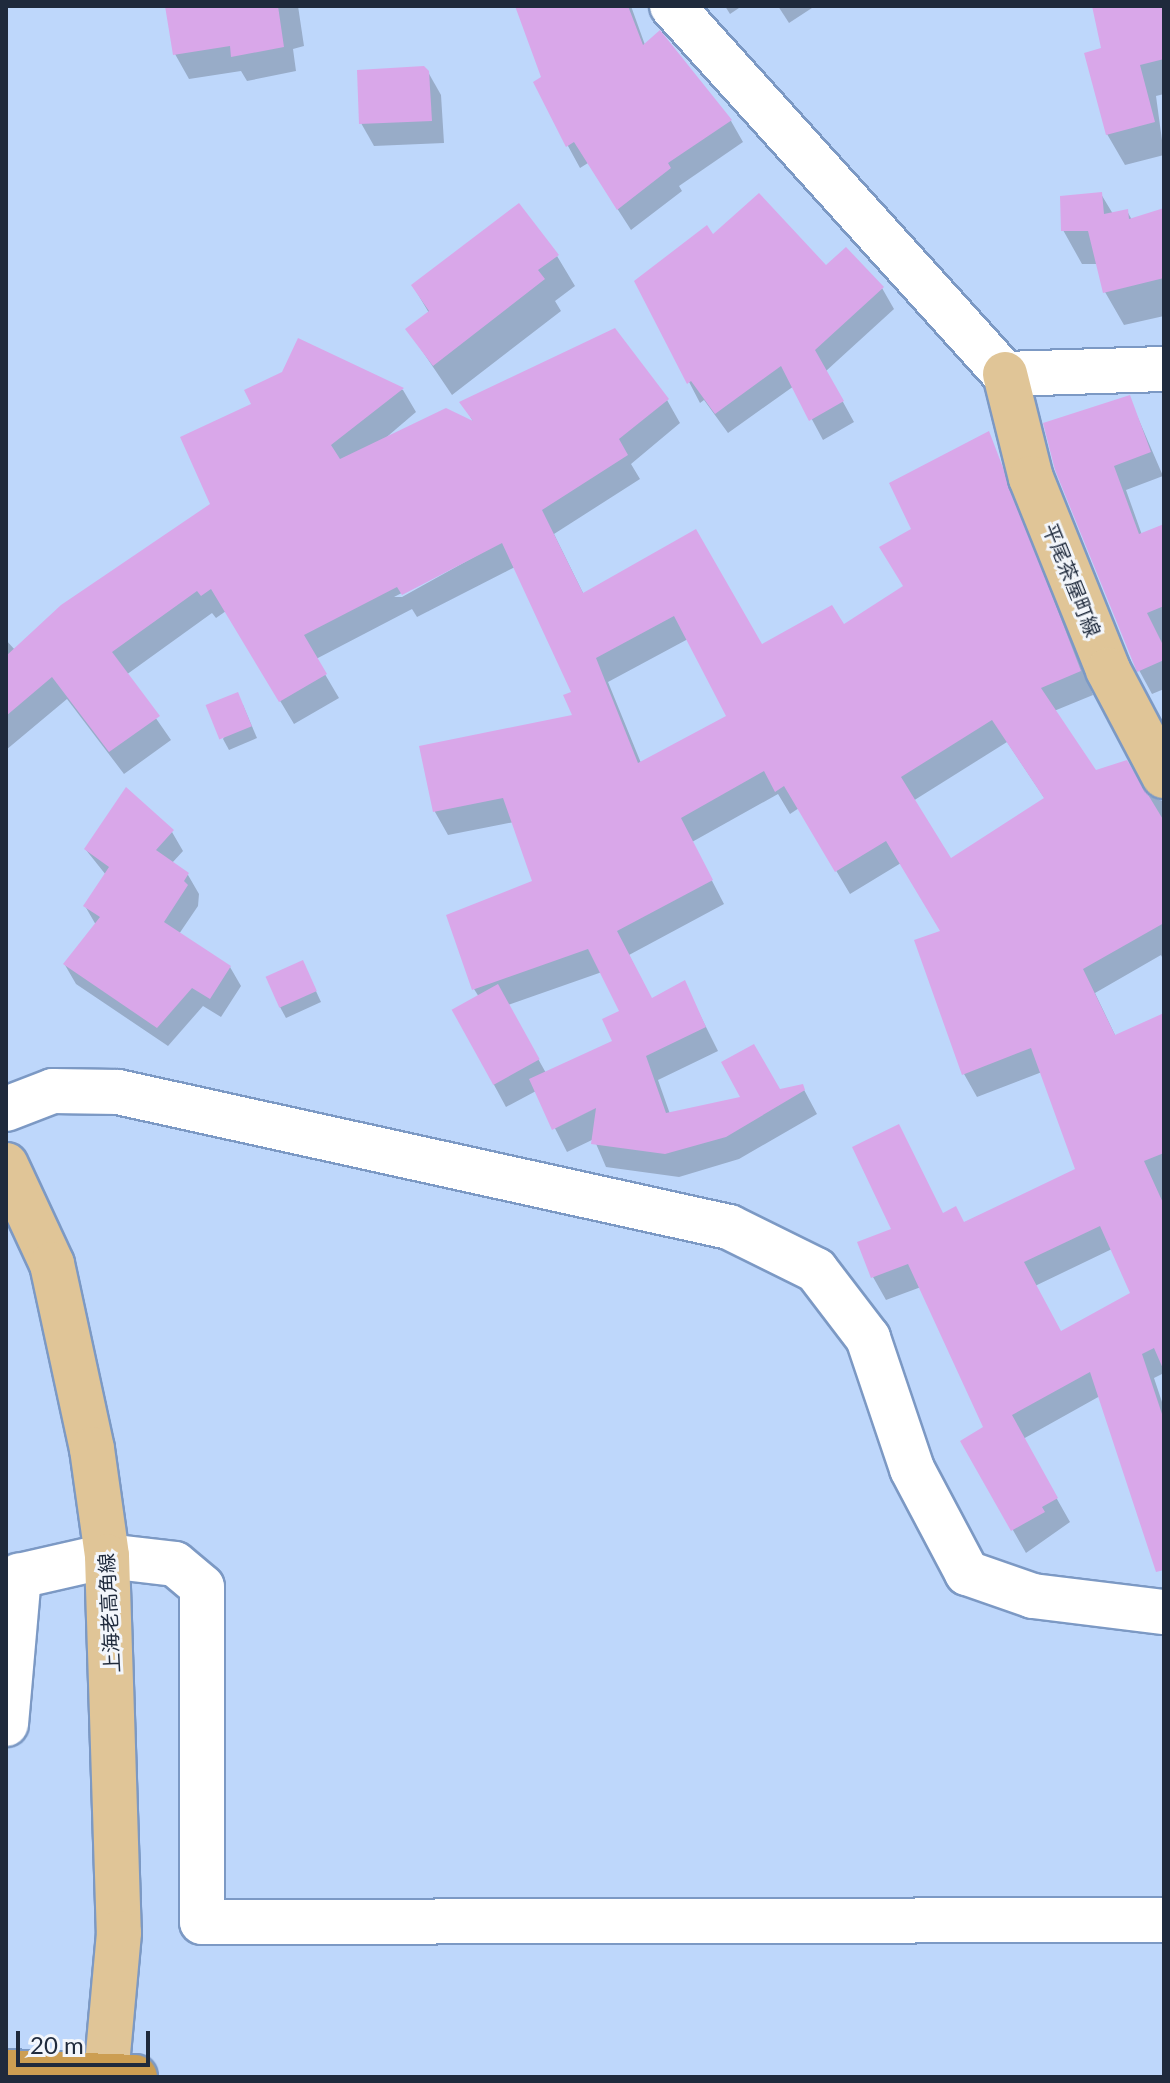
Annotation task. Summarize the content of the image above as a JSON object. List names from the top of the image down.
{
  "streets": {
    "main road": ["平尾茶屋町線", "上海老高角線"]
  },
  "scale_bar": "20 m"
}
